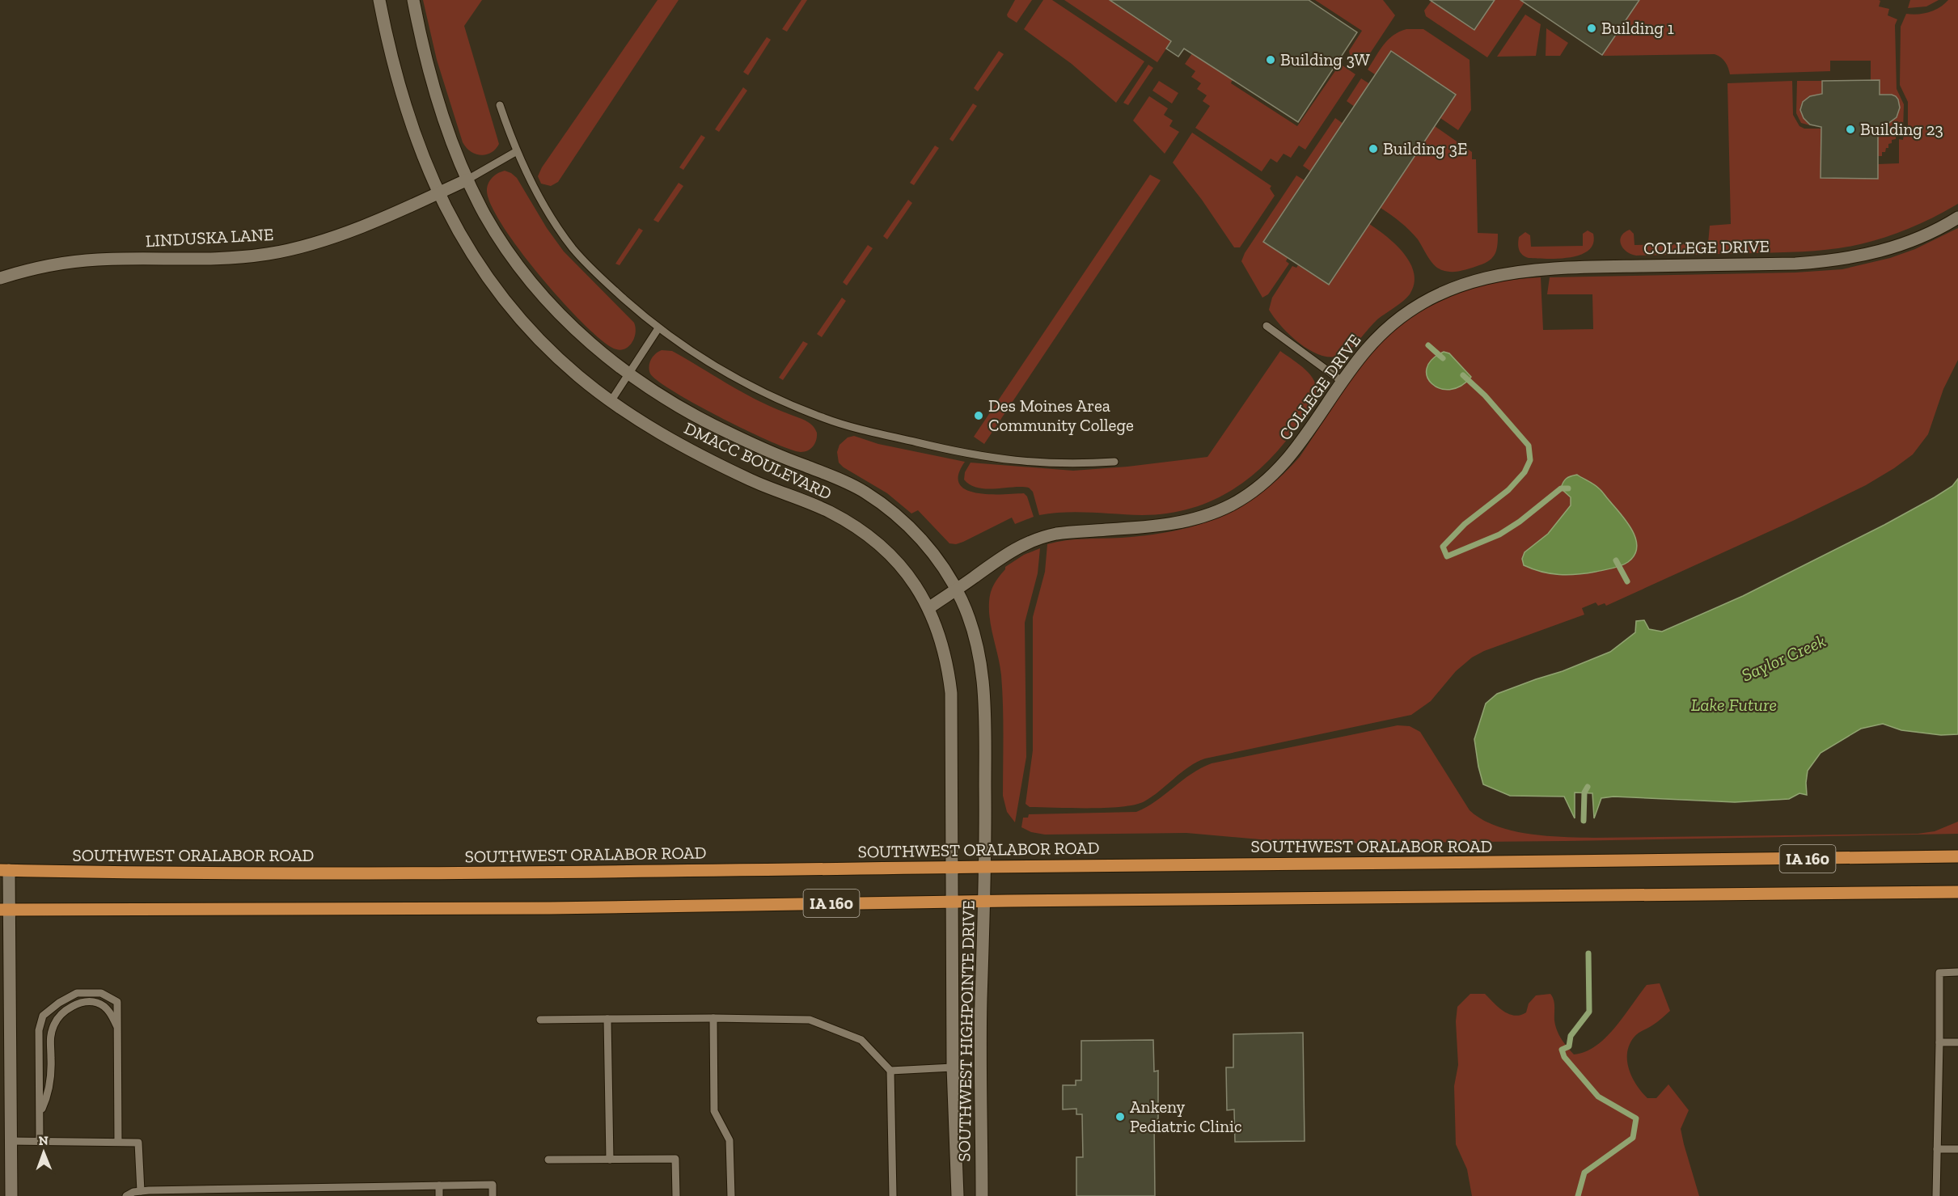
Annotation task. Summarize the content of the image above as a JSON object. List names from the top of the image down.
{
  "streets": {
    "main road": ["SOUTHWEST ORALABOR ROAD", "IA 160"],
    "street": [
      "LINDUSKA LANE",
      "COLLEGE DRIVE",
      "DMACC BOULEVARD",
      "SOUTHWEST HIGHPOINTE DRIVE"
    ]
  },
  "crossings": [
    ["LINDUSKA LANE", "DMACC BOULEVARD"],
    ["COLLEGE DRIVE", "DMACC BOULEVARD"],
    ["DMACC BOULEVARD", "SOUTHWEST ORALABOR ROAD"],
    ["DMACC BOULEVARD", "SOUTHWEST HIGHPOINTE DRIVE"],
    ["SOUTHWEST ORALABOR ROAD", "SOUTHWEST HIGHPOINTE DRIVE"],
    ["IA 160", "SOUTHWEST HIGHPOINTE DRIVE"]
  ],
  "water": ["Saylor Creek", "Lake Future"],
  "places": [
    "Building 1",
    "Building 3W",
    "Building 23",
    "Building 3E",
    "Des Moines Area Community College",
    "Ankeny Pediatric Clinic"
  ],
  "north": "top"
}
